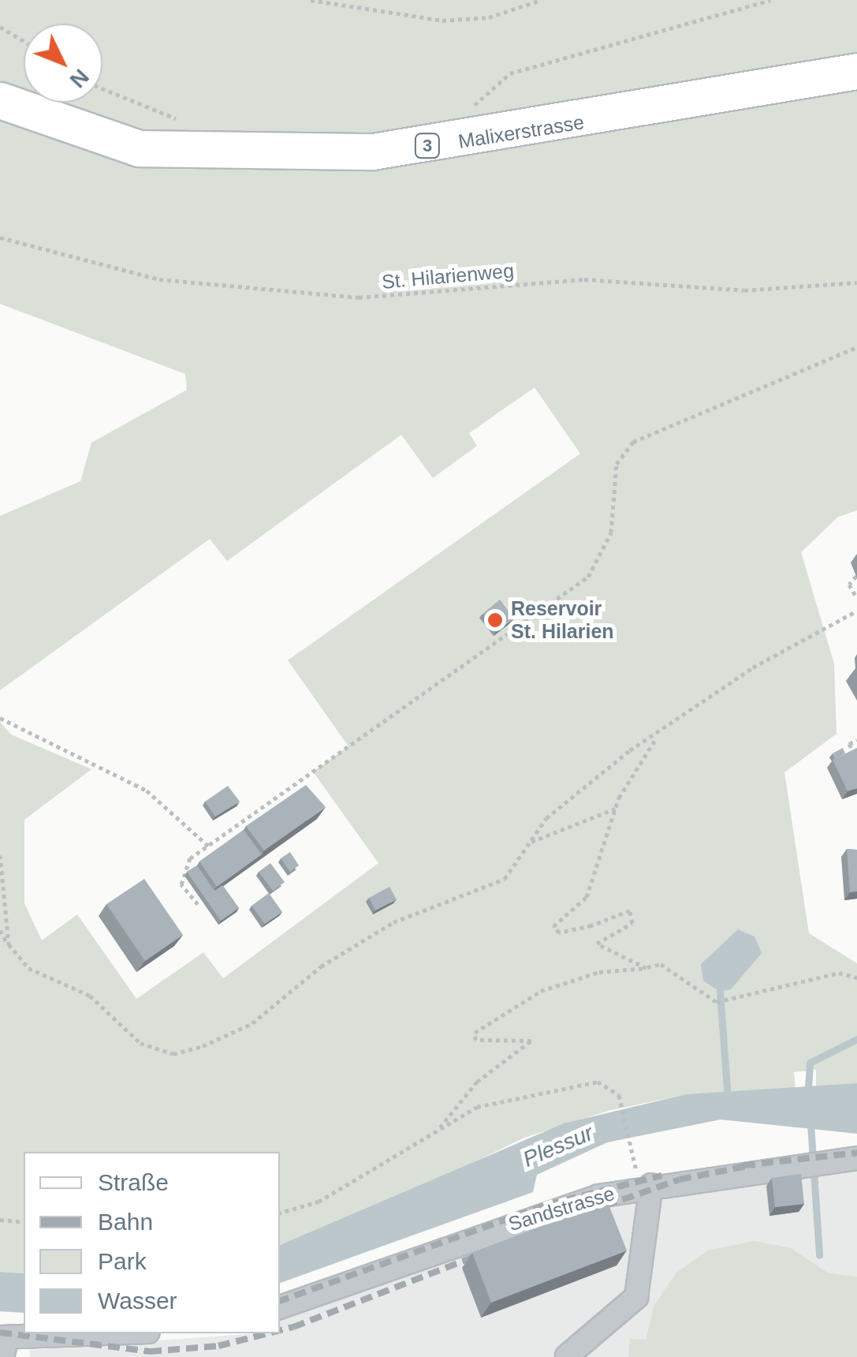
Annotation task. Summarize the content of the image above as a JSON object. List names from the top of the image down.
{
  "streets": {
    "main road": ["Malixerstrasse", "3"],
    "street": ["Sandstrasse"],
    "path": ["St. Hilarienweg"]
  },
  "water": ["Plessur"],
  "places": ["Reservoir St. Hilarien"],
  "legend": [
    "Straße",
    "Bahn",
    "Park",
    "Wasser"
  ],
  "north": "bottom right"
}
